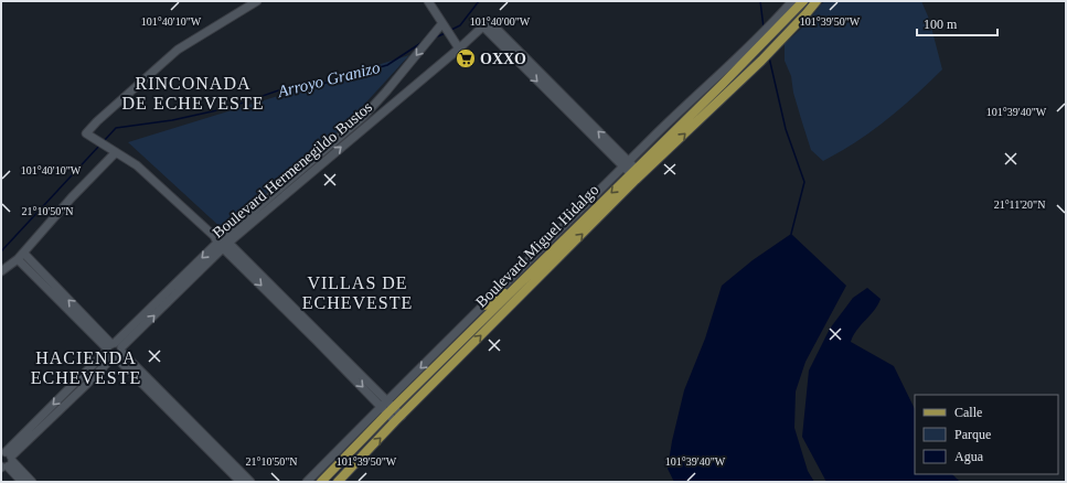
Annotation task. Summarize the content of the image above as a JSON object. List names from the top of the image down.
{
  "streets": {
    "main road": ["Boulevard Miguel Hidalgo"],
    "street": ["Boulevard Hermenegildo Bustos"]
  },
  "crossings": [
    ["Boulevard Hermenegildo Bustos", "Boulevard Miguel Hidalgo"]
  ],
  "districts": ["RINCONADA DE ECHEVESTE", "VILLAS DE ECHEVESTE", "HACIENDA ECHEVESTE"],
  "water": ["Arroyo Granizo"],
  "places": {
    "supermarket": ["OXXO"]
  },
  "legend": ["Calle", "Parque", "Agua"],
  "scale_bar": "100 m",
  "coordinates": [
    "101°40'10\"W",
    "101°40'00\"W",
    "101°39'50\"W",
    "101°39'40\"W",
    "21°11'20\"N",
    "21°10'50\"N"
  ]
}
